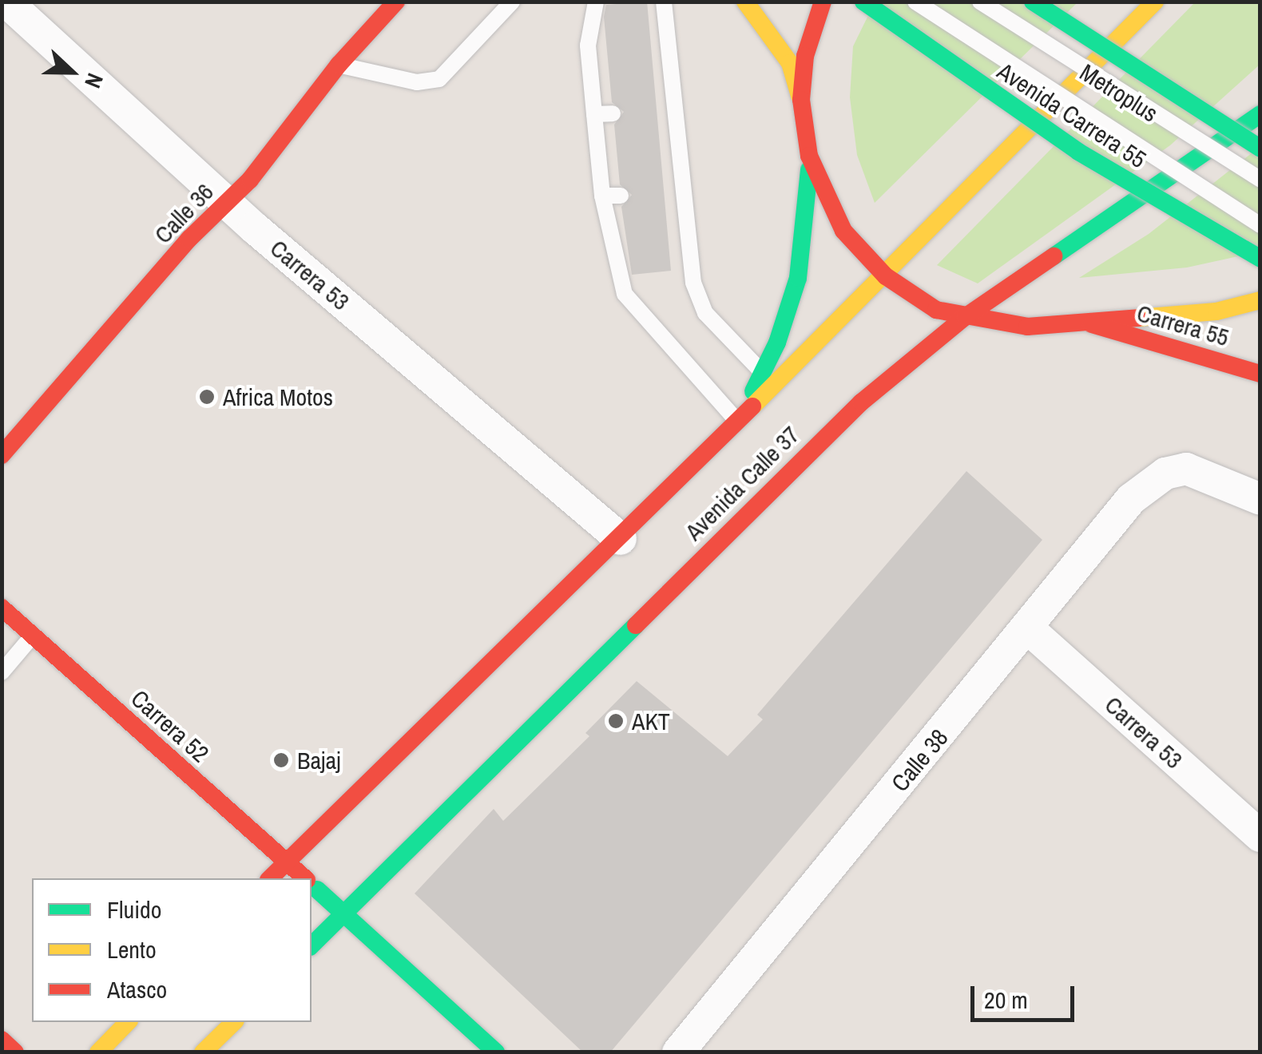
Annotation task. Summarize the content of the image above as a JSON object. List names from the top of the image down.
{
  "streets": {
    "main road": [
      "Avenida Carrera 55",
      "Calle 36",
      "Carrera 55",
      "Avenida Calle 37",
      "Carrera 52"
    ],
    "street": ["Carrera 53", "Calle 38"],
    "lane": ["Metroplus"]
  },
  "crossings": [
    ["Calle 36", "Carrera 53"],
    ["Carrera 53", "Avenida Calle 37"],
    ["Carrera 53", "Calle 38"],
    ["Avenida Calle 37", "Carrera 52"]
  ],
  "places": ["Africa Motos", "AKT", "Bajaj"],
  "legend": ["Fluido", "Lento", "Atasco"],
  "scale_bar": "20 m",
  "north": "right"
}
